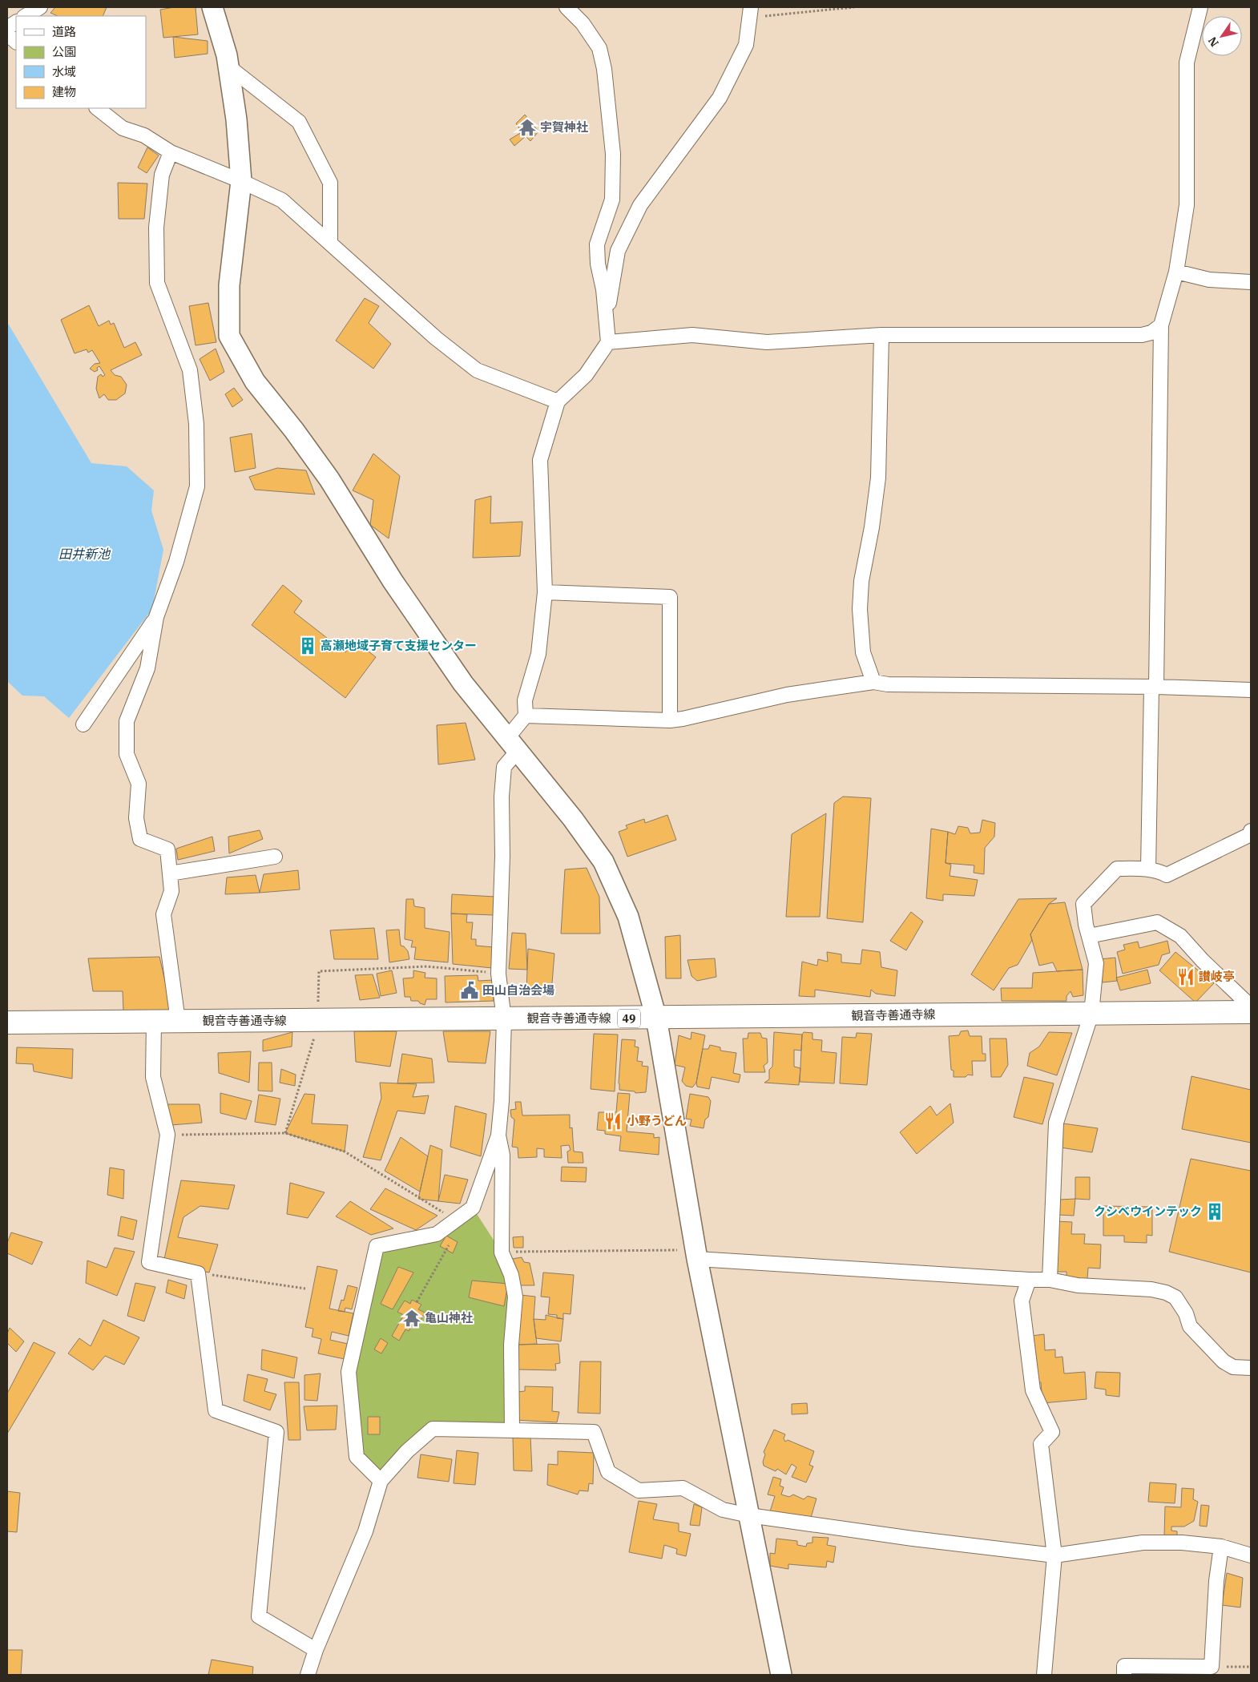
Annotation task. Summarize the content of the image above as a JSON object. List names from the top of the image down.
{
  "streets": {
    "main road": ["観音寺善通寺線", "49"]
  },
  "water": ["田井新池"],
  "places": {
    "temple": ["宇賀神社", "亀山神社"],
    "building": ["高瀬地域子育て支援センター", "クシベウインテック"],
    "restaurant": ["讃岐亭", "小野うどん"],
    "public building": ["田山自治会場"]
  },
  "legend": [
    "道路",
    "公園",
    "水域",
    "建物"
  ],
  "north": "bottom left"
}
